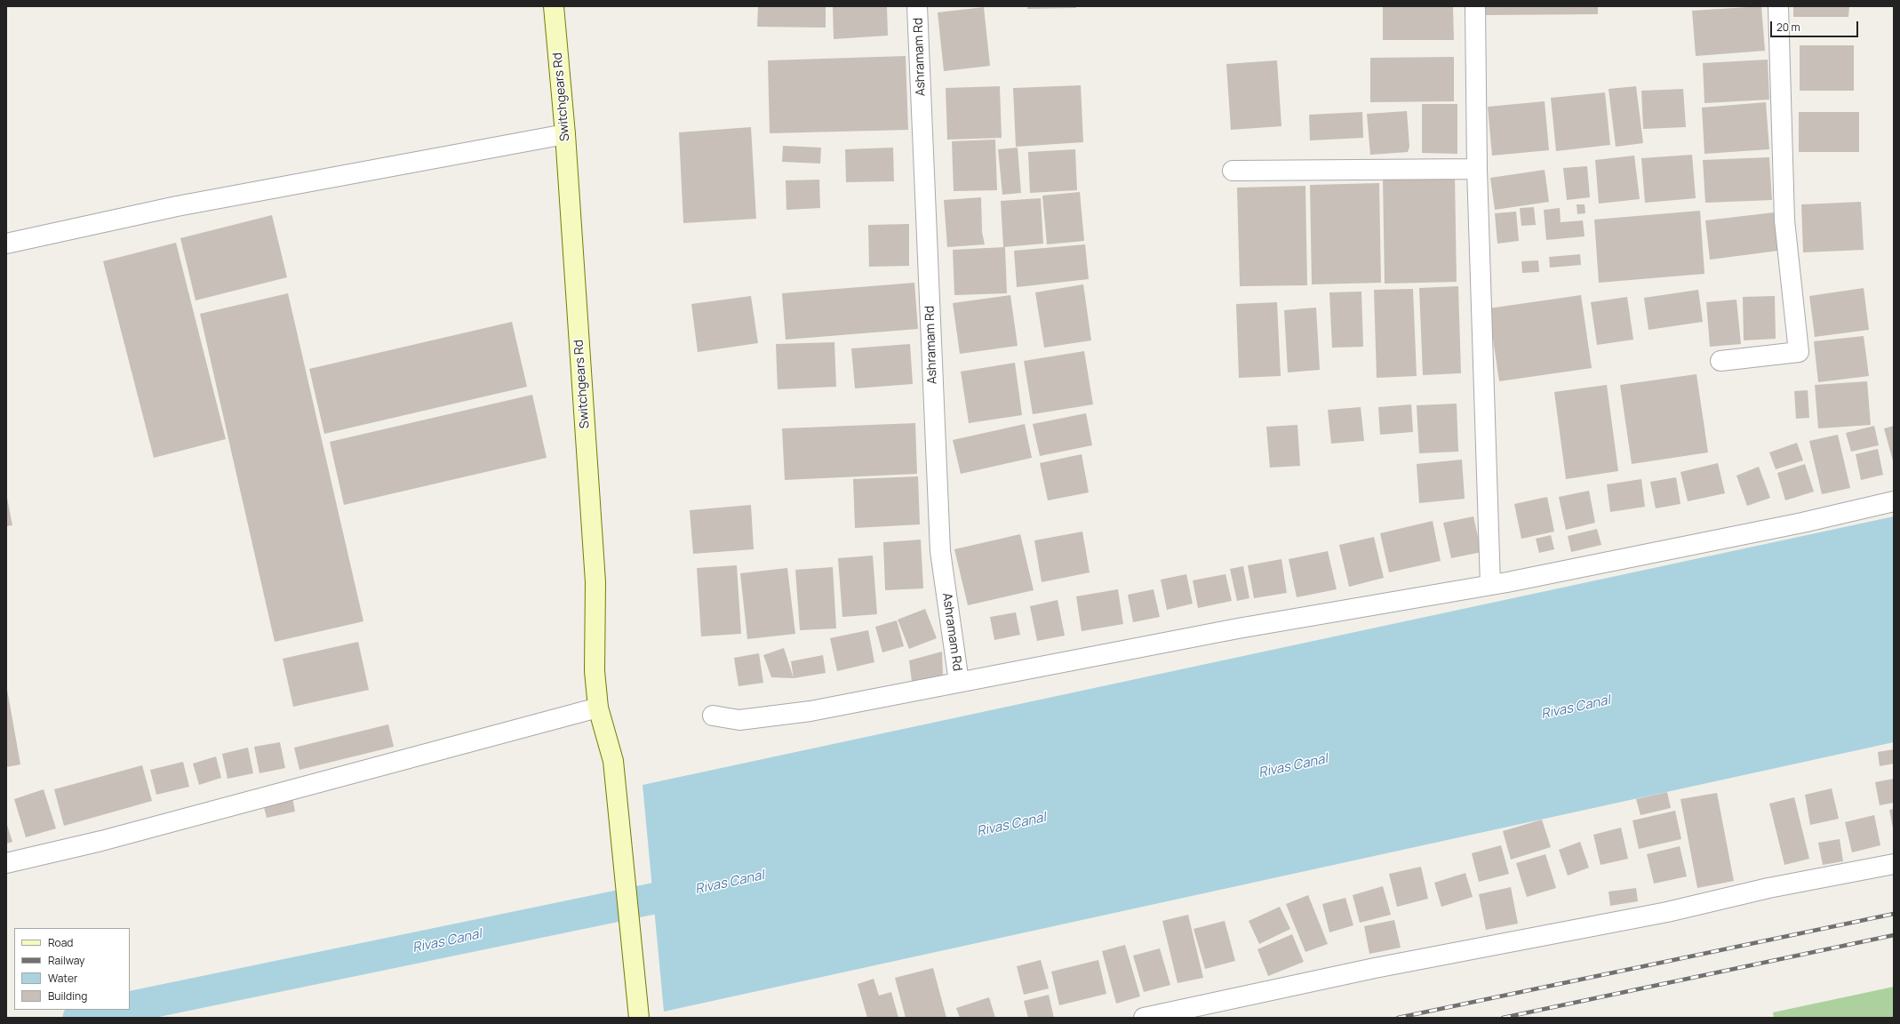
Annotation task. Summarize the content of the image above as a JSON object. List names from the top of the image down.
{
  "streets": {
    "street": ["Ashramam Rd", "Switchgears Rd"]
  },
  "water": ["Rivas Canal"],
  "legend": [
    "Road",
    "Railway",
    "Water",
    "Building"
  ],
  "scale_bar": "20 m"
}
